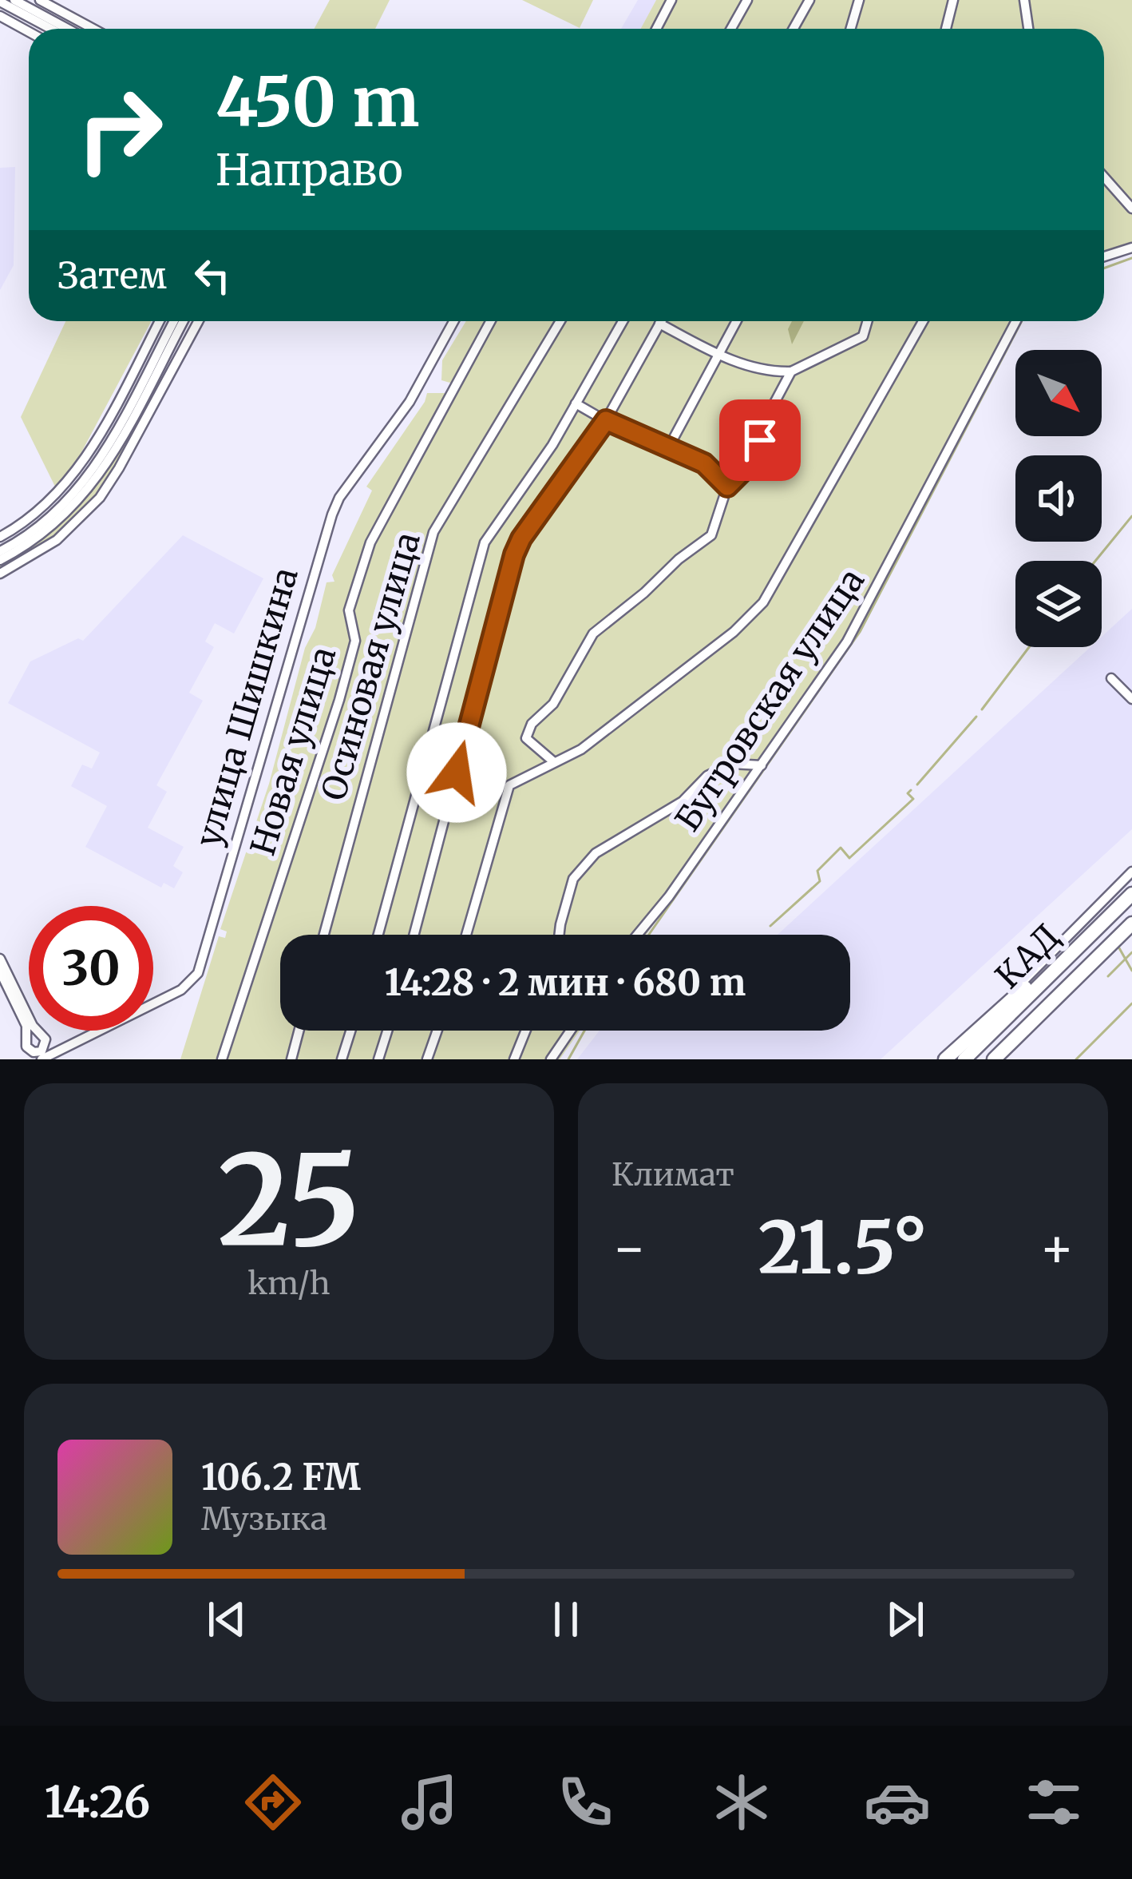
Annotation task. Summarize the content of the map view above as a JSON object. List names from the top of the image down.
{
  "streets": {
    "highway": ["КАД"],
    "street": [
      "Осиновая улица",
      "Бугровская улица",
      "улица Шишкина",
      "Новая улица"
    ]
  },
  "north": "bottom right",
  "page": {
    "turn": ["450 m", "Направо"],
    "then": "Затем",
    "limit": "30",
    "trip": "14:28 · 2 мин · 680 m",
    "tile": [
      ["25", "km/h"],
      "Климат"
    ],
    "heat": ["−", "21.5°", "+"],
    "song": ["106.2 FM", "Музыка"],
    "tabs": "14:26"
  }
}
